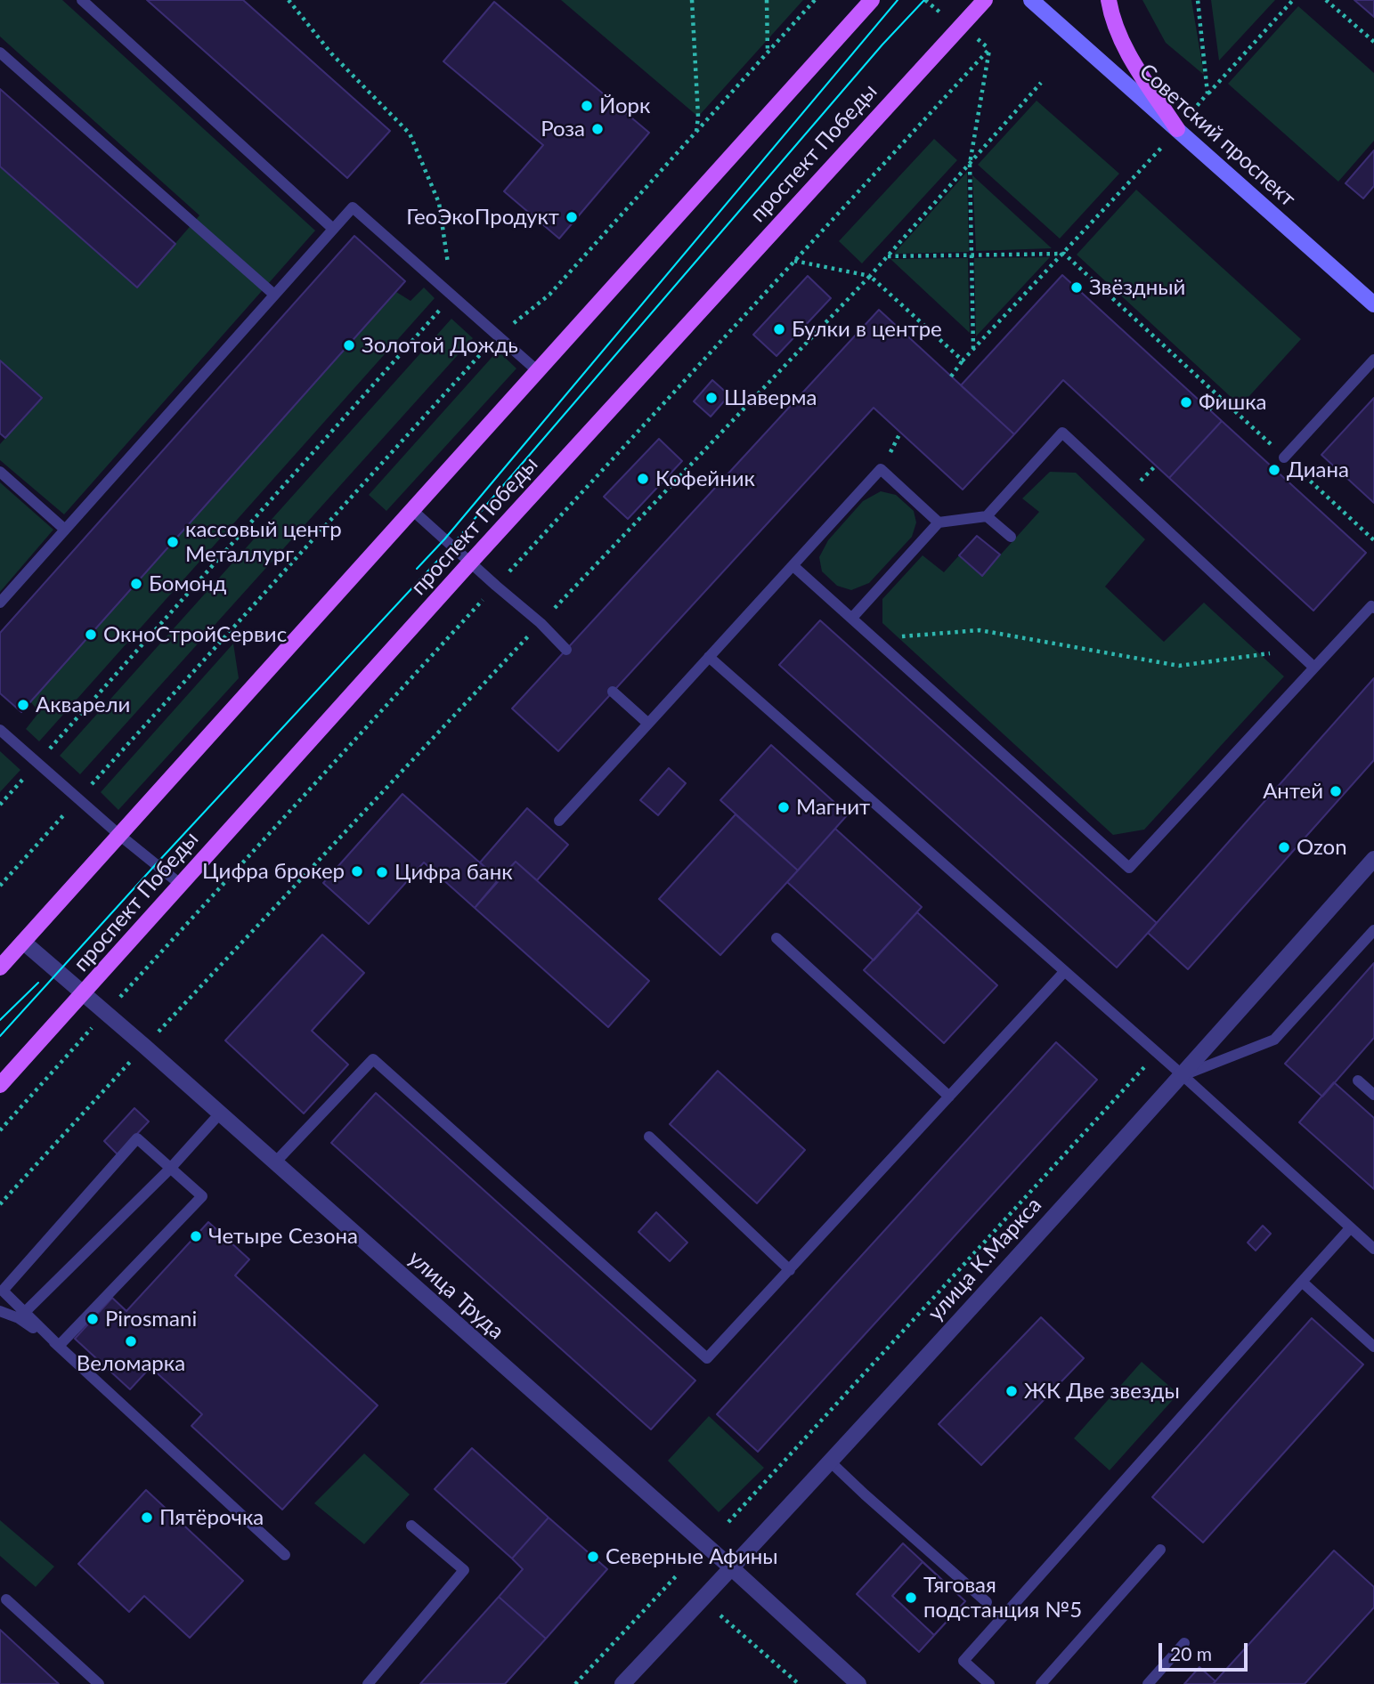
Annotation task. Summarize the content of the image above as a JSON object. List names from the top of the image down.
{
  "streets": {
    "main road": ["проспект Победы"],
    "street": ["Советский проспект", "улица К.Маркса", "улица Труда"]
  },
  "crossings": [
    ["проспект Победы", "улица Труда"],
    ["улица К.Маркса", "улица Труда"]
  ],
  "places": [
    "Йорк",
    "Роза",
    "ГеоЭкоПродукт",
    "Звёздный",
    "Булки в центре",
    "Золотой Дождь",
    "Шаверма",
    "Фишка",
    "Диана",
    "Кофейник",
    "кассовый центр Металлург",
    "Бомонд",
    "ОкноСтройСервис",
    "Акварели",
    "Антей",
    "Магнит",
    "Ozon",
    "Цифра брокер",
    "Цифра банк",
    "Четыре Сезона",
    "Pirosmani",
    "Веломарка",
    "ЖК Две звезды",
    "Пятёрочка",
    "Северные Афины",
    "Тяговая подстанция №5"
  ],
  "scale_bar": "20 m"
}
